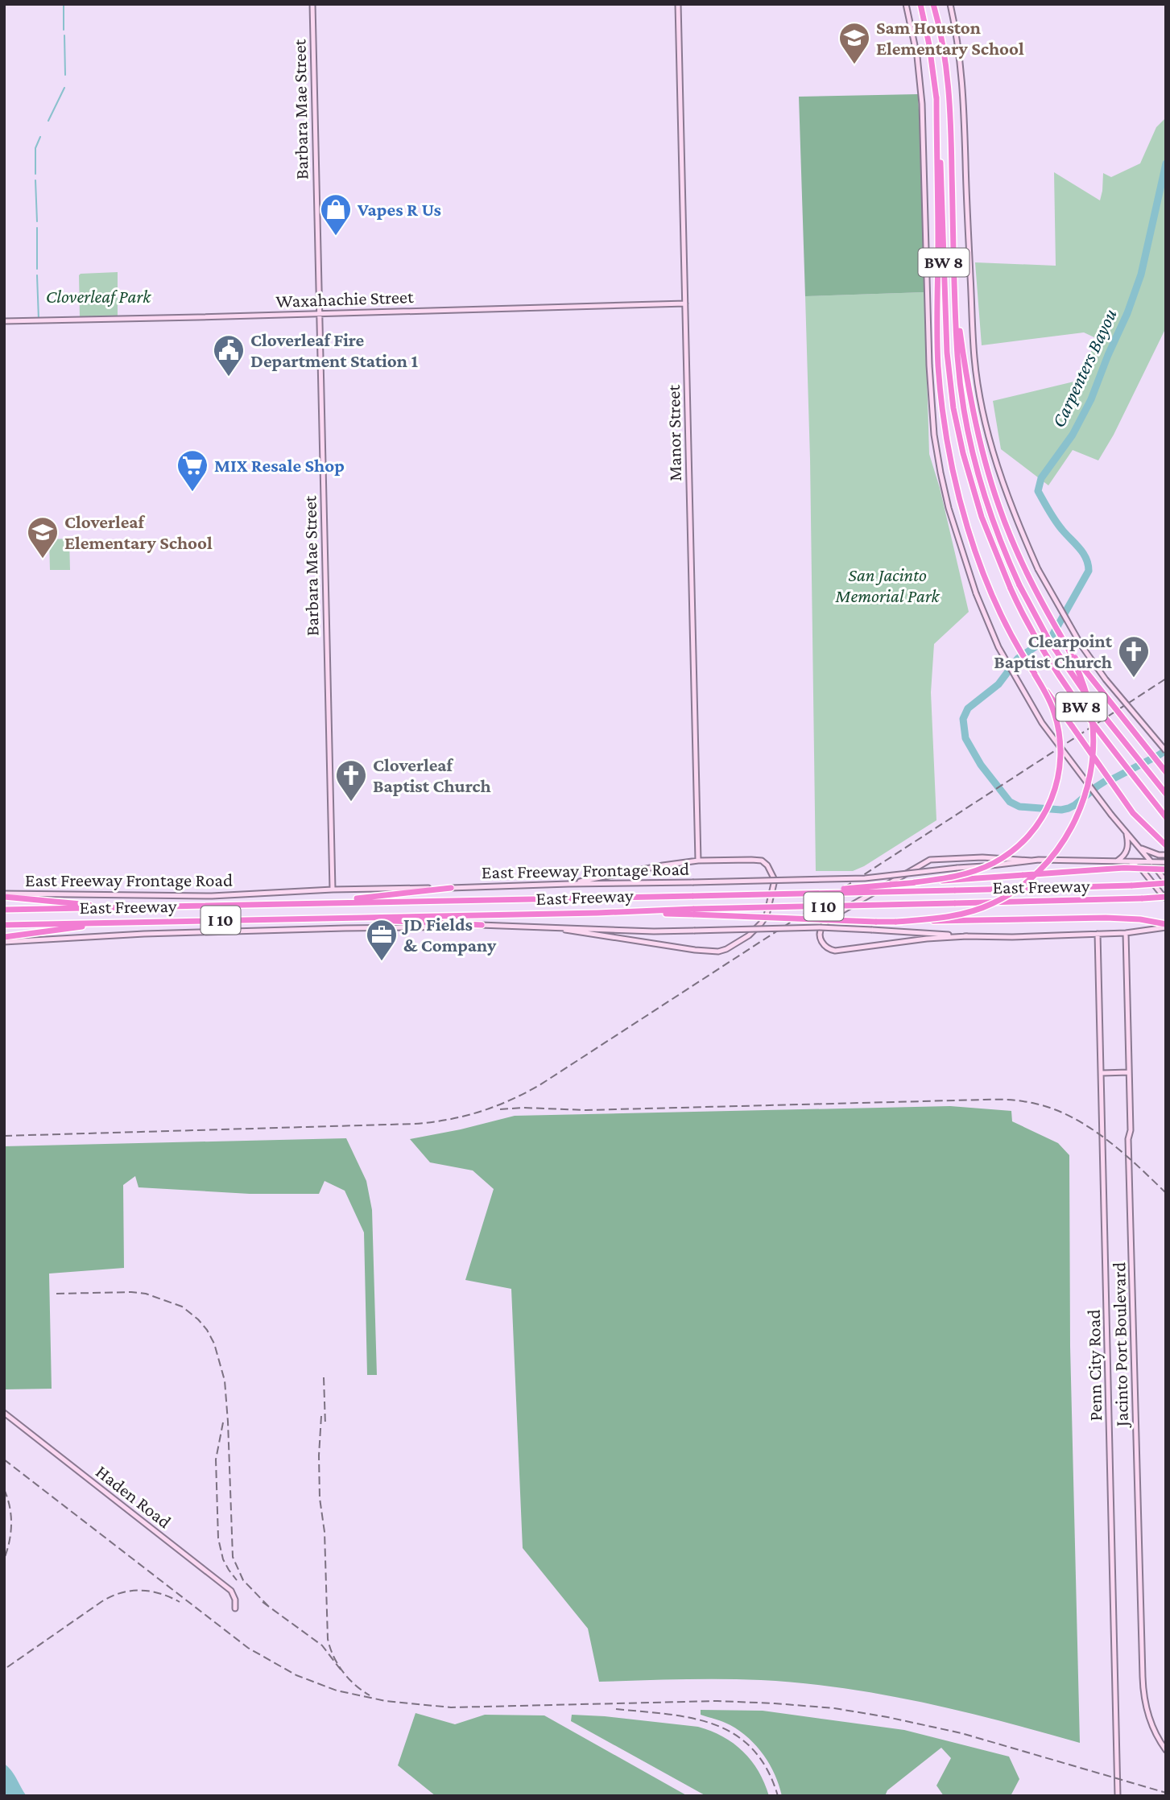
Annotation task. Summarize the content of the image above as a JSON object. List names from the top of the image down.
{
  "streets": {
    "highway": ["BW 8", "East Freeway", "I 10"],
    "main road": [
      "Barbara Mae Street",
      "Waxahachie Street",
      "Manor Street",
      "East Freeway Frontage Road",
      "Jacinto Port Boulevard",
      "Penn City Road",
      "Haden Road"
    ]
  },
  "crossings": [
    ["Barbara Mae Street", "Waxahachie Street"],
    ["Barbara Mae Street", "East Freeway Frontage Road"],
    ["BW 8", "East Freeway Frontage Road"],
    ["BW 8", "East Freeway"],
    ["Waxahachie Street", "Manor Street"]
  ],
  "water": ["Carpenters Bayou"],
  "parks": ["Cloverleaf Park", "San Jacinto Memorial Park"],
  "places": {
    "school or university": ["Sam Houston Elementary School", "Cloverleaf Elementary School"],
    "shop": ["Vapes R Us"],
    "public building": ["Cloverleaf Fire Department Station 1"],
    "supermarket": ["MIX Resale Shop"],
    "church": ["Clearpoint Baptist Church", "Cloverleaf Baptist Church"],
    "office": ["JD Fields & Company"]
  }
}
